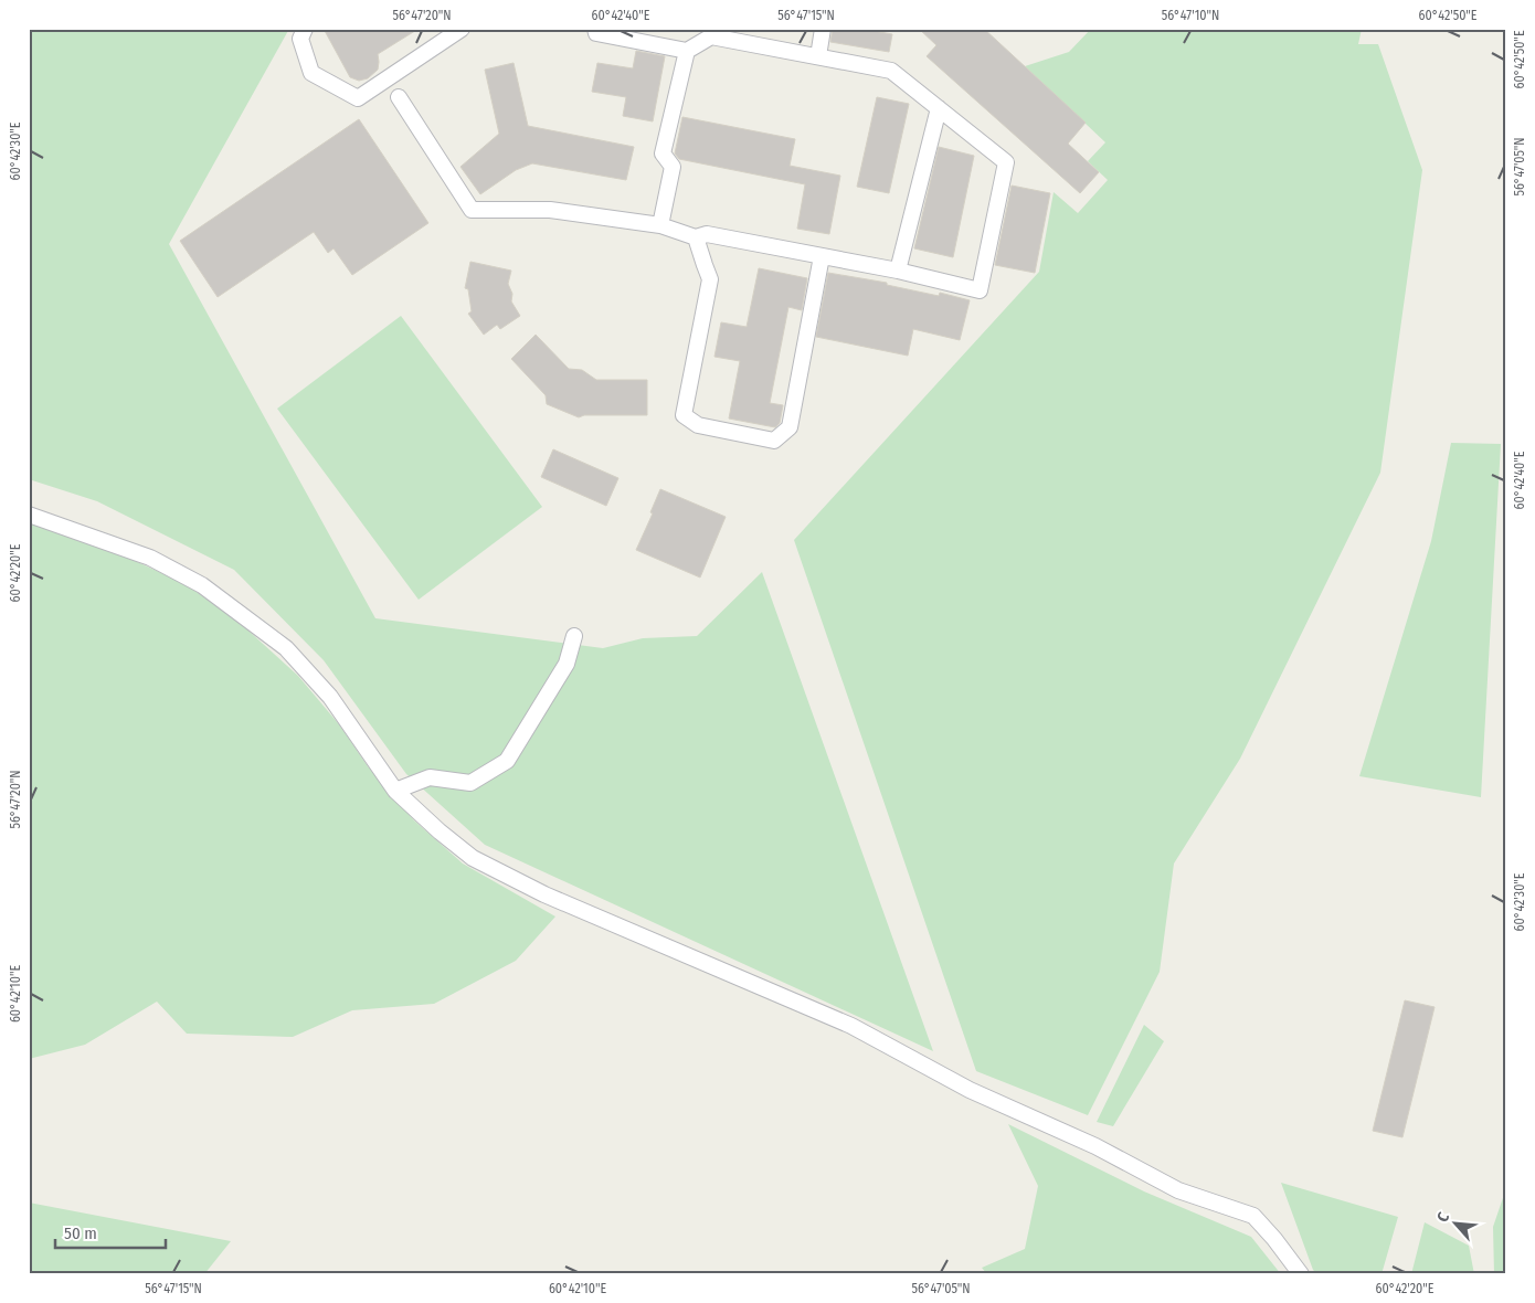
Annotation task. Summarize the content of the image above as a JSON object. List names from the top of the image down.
{
  "scale_bar": "50 m",
  "north": "top left",
  "coordinates": [
    "56°47'20\"N",
    "60°42'40\"E",
    "56°47'15\"N",
    "56°47'10\"N",
    "60°42'50\"E",
    "60°42'30\"E",
    "56°47'05\"N",
    "60°42'20\"E",
    "60°42'10\"E"
  ]
}
